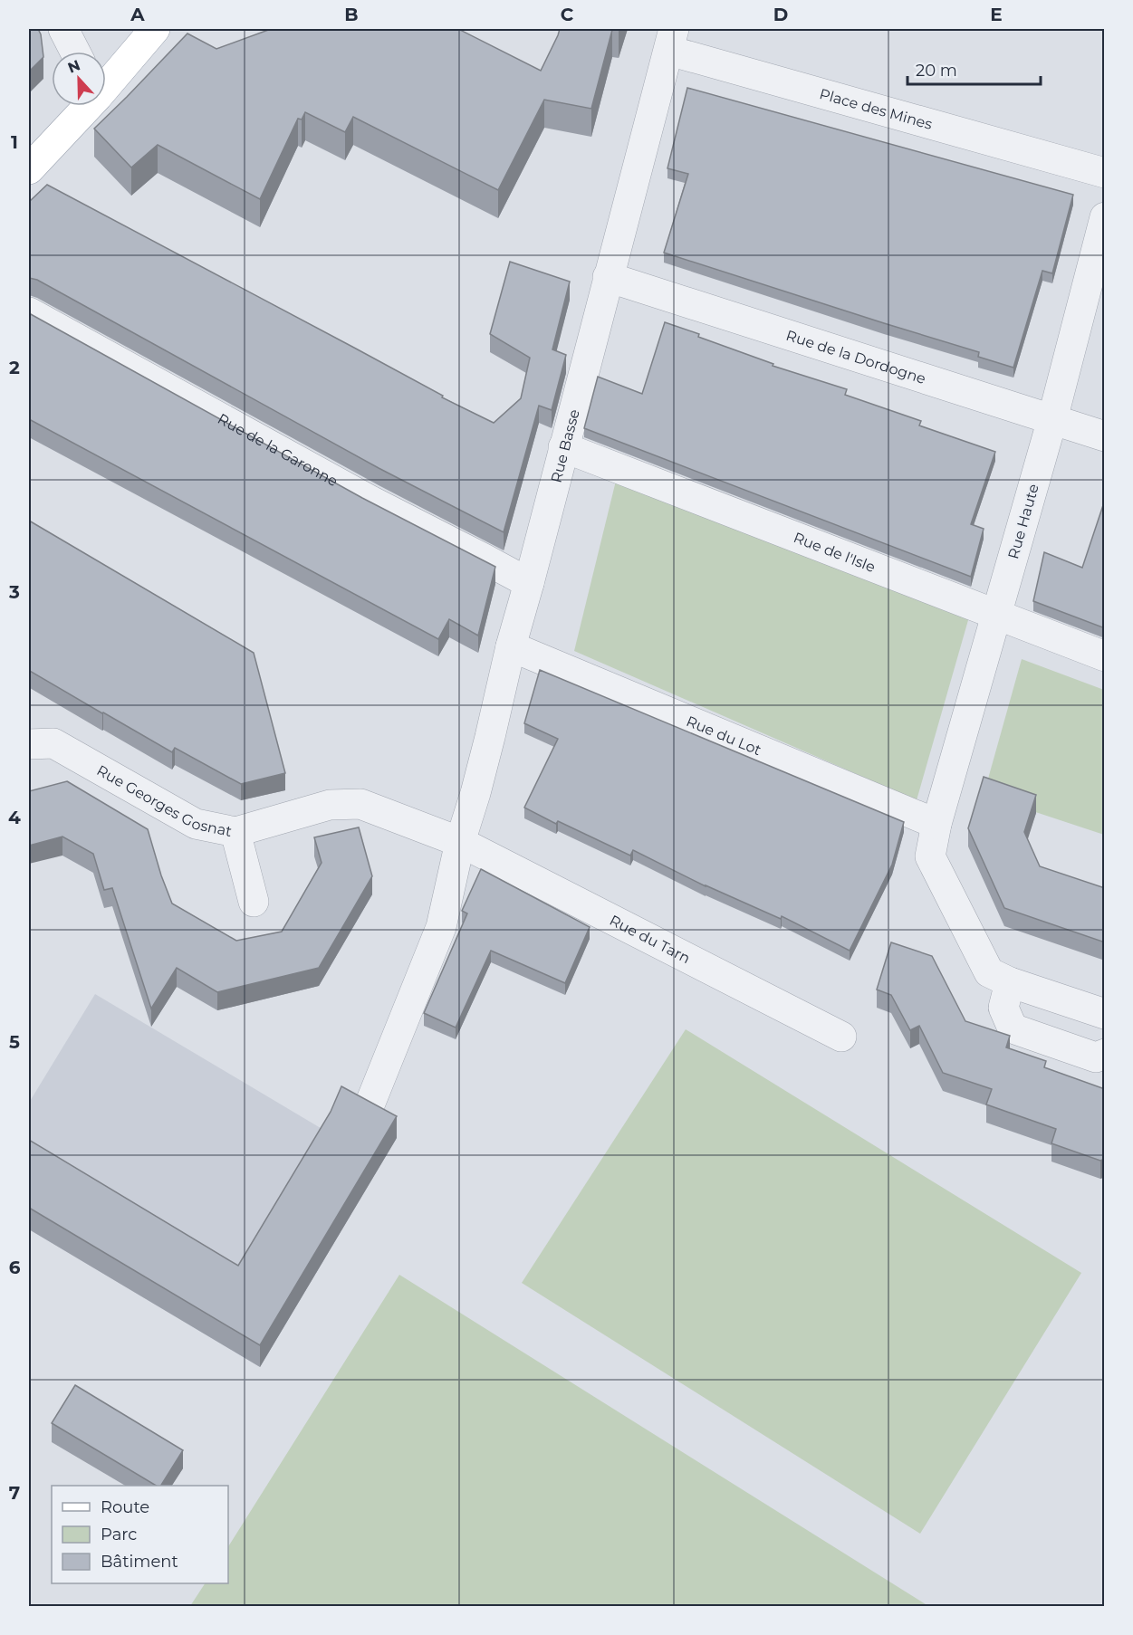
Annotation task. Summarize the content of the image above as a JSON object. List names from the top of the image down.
{
  "streets": {
    "street": [
      "Place des Mines",
      "Rue de la Dordogne",
      "Rue Basse",
      "Rue de la Garonne",
      "Rue Haute",
      "Rue de l'Isle",
      "Rue du Lot",
      "Rue Georges Gosnat",
      "Rue du Tarn"
    ]
  },
  "crossings": [
    ["Place des Mines", "Rue Basse"],
    ["Rue de la Dordogne", "Rue Basse"],
    ["Rue de la Dordogne", "Rue Haute"],
    ["Rue Basse", "Rue de la Garonne"],
    ["Rue Basse", "Rue de l'Isle"],
    ["Rue Basse", "Rue du Lot"],
    ["Rue Basse", "Rue Georges Gosnat"],
    ["Rue Basse", "Rue du Tarn"],
    ["Rue Haute", "Rue de l'Isle"],
    ["Rue Haute", "Rue du Lot"],
    ["Rue Georges Gosnat", "Rue du Tarn"]
  ],
  "legend": ["Route", "Parc", "Bâtiment"],
  "scale_bar": "20 m",
  "north": "top",
  "grid": {
    "columns": [
      "A",
      "B",
      "C",
      "D",
      "E"
    ],
    "rows": [
      "1",
      "2",
      "3",
      "4",
      "5",
      "6",
      "7"
    ]
  }
}
